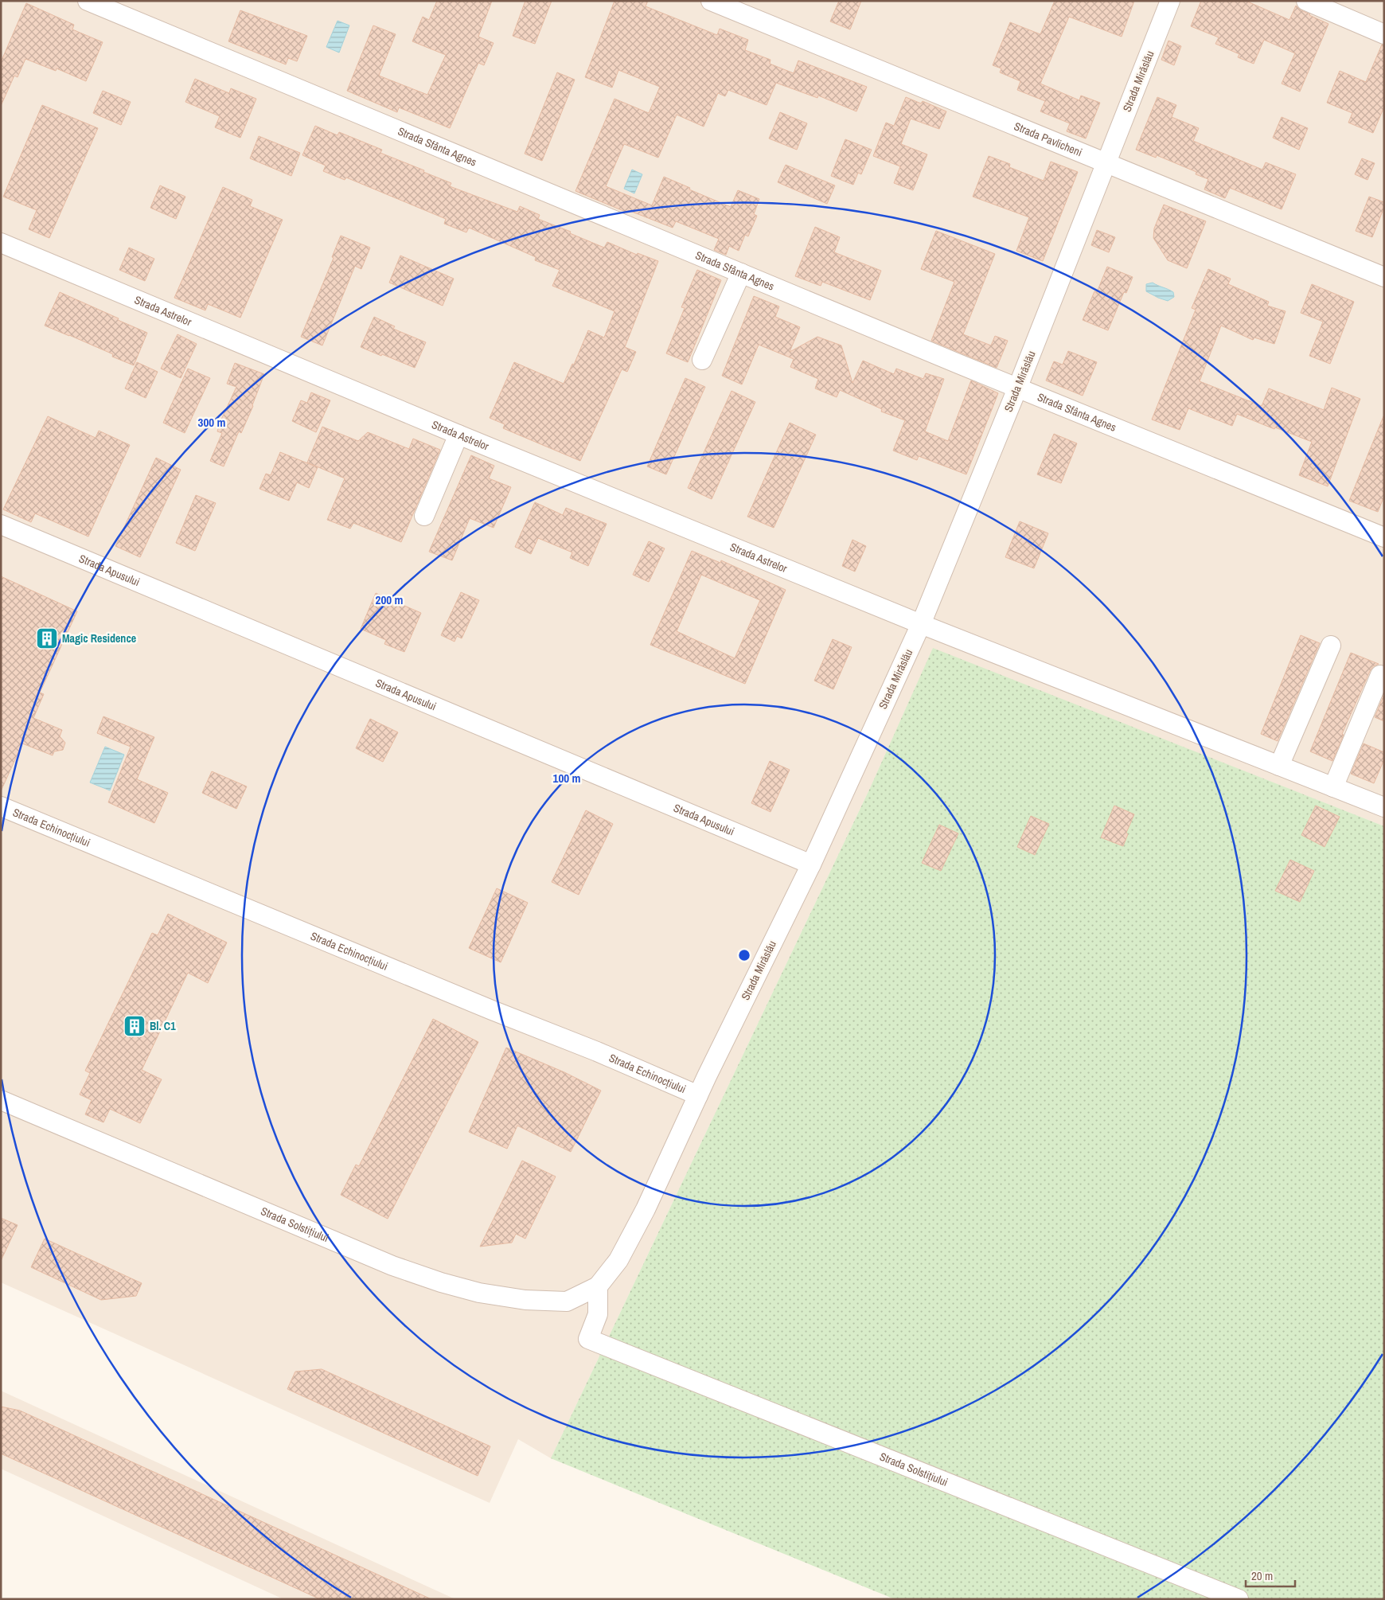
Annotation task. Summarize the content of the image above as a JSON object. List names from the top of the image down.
{
  "streets": {
    "street": [
      "Strada Mirăslău",
      "Strada Pavlicheni",
      "Strada Sfânta Agnes",
      "Strada Astrelor",
      "Strada Apusului",
      "Strada Echinocțiului",
      "Strada Solstițiului"
    ]
  },
  "crossings": [
    ["Strada Mirăslău", "Strada Pavlicheni"],
    ["Strada Mirăslău", "Strada Sfânta Agnes"],
    ["Strada Mirăslău", "Strada Astrelor"],
    ["Strada Mirăslău", "Strada Apusului"],
    ["Strada Mirăslău", "Strada Echinocțiului"],
    ["Strada Mirăslău", "Strada Solstițiului"]
  ],
  "places": {
    "building": ["Magic Residence", "Bl. C1"]
  },
  "scale_bar": "20 m",
  "rings": ["300 m", "200 m", "100 m"]
}
